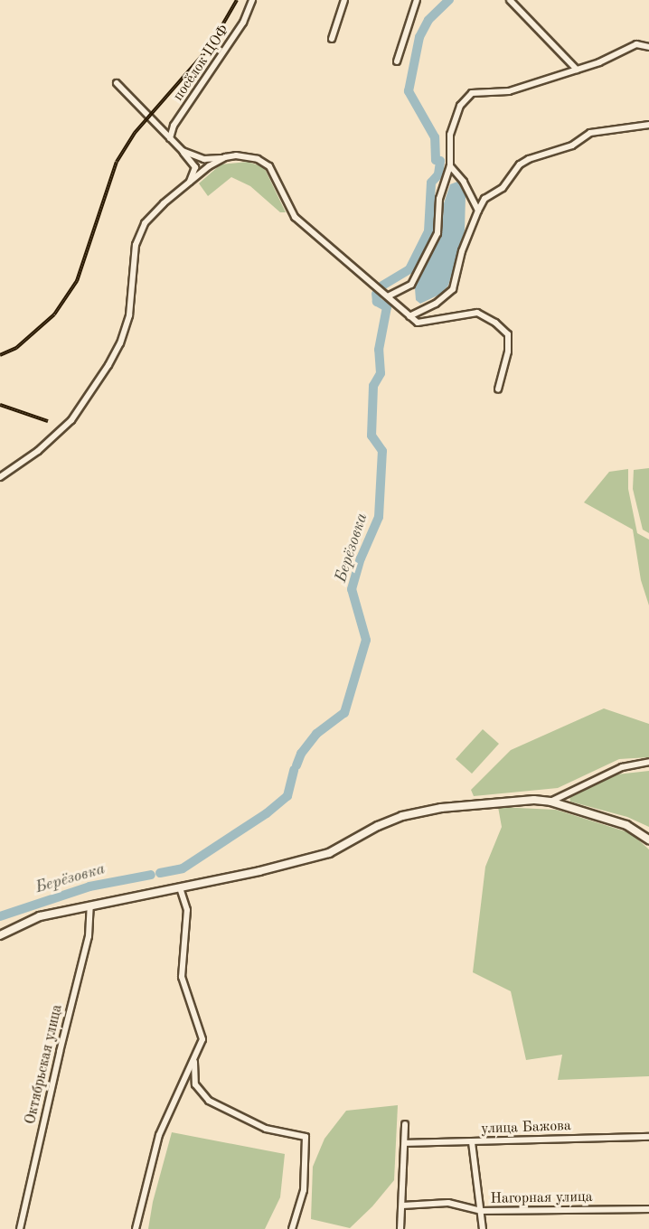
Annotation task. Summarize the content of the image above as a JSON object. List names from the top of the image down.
{
  "streets": {
    "street": [
      "посёлок ЦОФ",
      "Октябрьская улица",
      "улица Бажова",
      "Нагорная улица"
    ]
  },
  "water": ["Берёзовка"]
}
